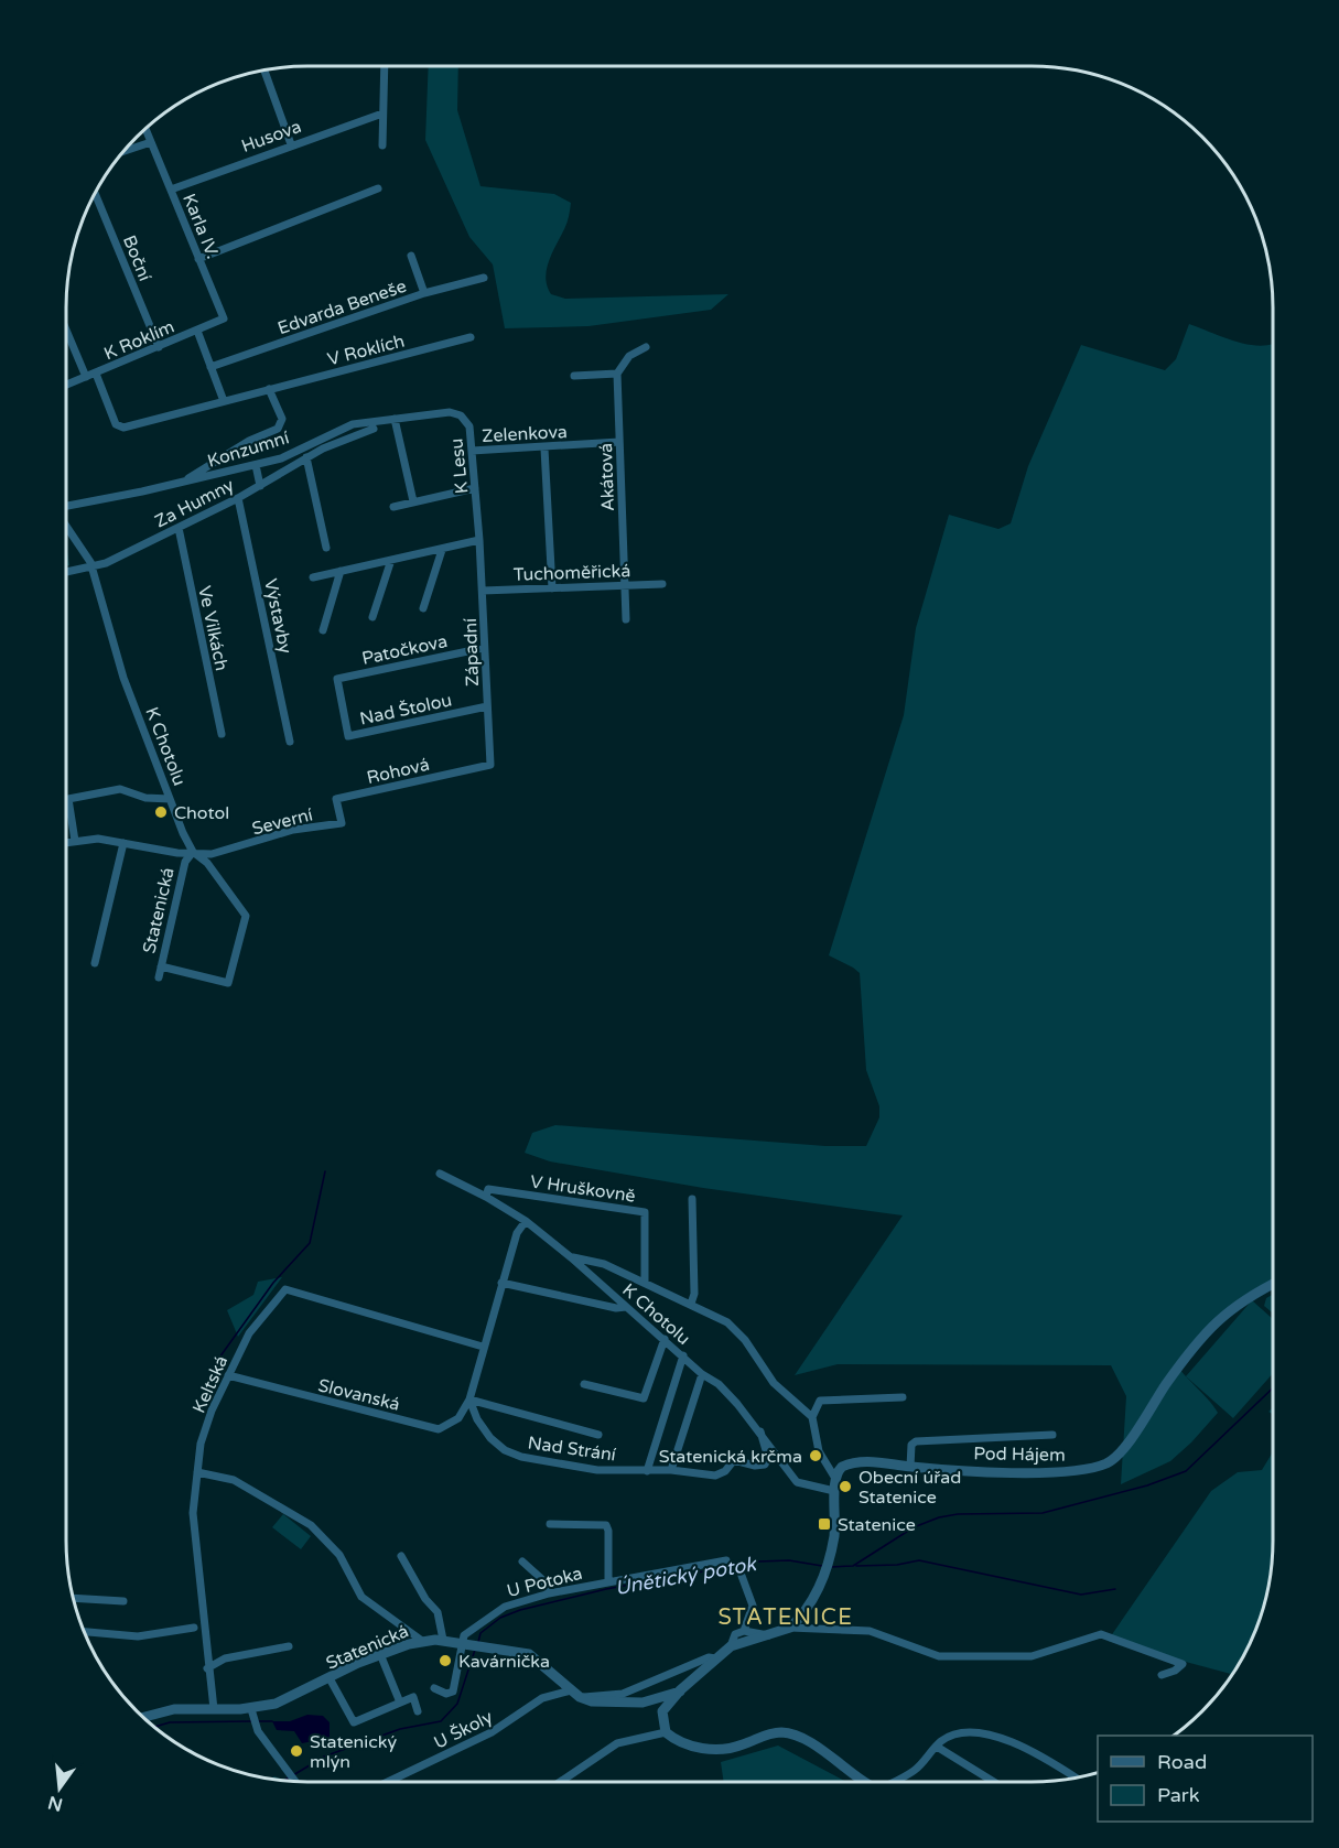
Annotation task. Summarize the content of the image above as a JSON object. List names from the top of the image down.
{
  "streets": {
    "street": [
      "Husova",
      "Karla IV.",
      "Boční",
      "Edvarda Beneše",
      "K Roklím",
      "V Roklích",
      "Zelenkova",
      "Konzumní",
      "K Lesu",
      "Akátová",
      "Za Humny",
      "Tuchoměřická",
      "Výstavby",
      "Ve Vilkách",
      "Patočkova",
      "Západní",
      "Nad Štolou",
      "K Chotolu",
      "Rohová",
      "Severní",
      "Statenická",
      "V Hruškovně",
      "Keltská",
      "Slovanská",
      "Nad Strání",
      "Pod Hájem",
      "U Potoka",
      "U Školy"
    ]
  },
  "crossings": [
    ["Husova", "Karla IV."],
    ["Karla IV.", "K Roklím"],
    ["Boční", "K Roklím"],
    ["Edvarda Beneše", "K Roklím"],
    ["K Roklím", "V Roklích"],
    ["K Roklím", "Konzumní"],
    ["V Roklích", "Konzumní"],
    ["Zelenkova", "K Lesu"],
    ["Zelenkova", "Akátová"],
    ["Konzumní", "K Lesu"],
    ["K Lesu", "Západní"],
    ["Akátová", "Tuchoměřická"],
    ["Za Humny", "Výstavby"],
    ["Za Humny", "Ve Vilkách"],
    ["Za Humny", "K Chotolu"],
    ["Tuchoměřická", "Západní"],
    ["Patočkova", "Nad Štolou"],
    ["Západní", "Nad Štolou"],
    ["Západní", "Rohová"],
    ["K Chotolu", "Severní"],
    ["K Chotolu", "Statenická"],
    ["K Chotolu", "V Hruškovně"],
    ["K Chotolu", "Keltská"],
    ["K Chotolu", "Slovanská"],
    ["K Chotolu", "Nad Strání"],
    ["Rohová", "Severní"],
    ["Severní", "Statenická"],
    ["Statenická", "Keltská"],
    ["Statenická", "U Potoka"],
    ["Statenická", "U Školy"],
    ["Keltská", "Slovanská"],
    ["Keltská", "Nad Strání"],
    ["Slovanská", "Nad Strání"]
  ],
  "districts": ["STATENICE"],
  "water": ["Únětický potok"],
  "places": {
    "other": [
      "Chotol",
      "Statenická krčma",
      "Obecní úřad Statenice",
      "Kavárnička",
      "Statenický mlýn"
    ],
    "transit": ["Statenice"]
  },
  "legend": ["Road", "Park"],
  "north": "bottom"
}
